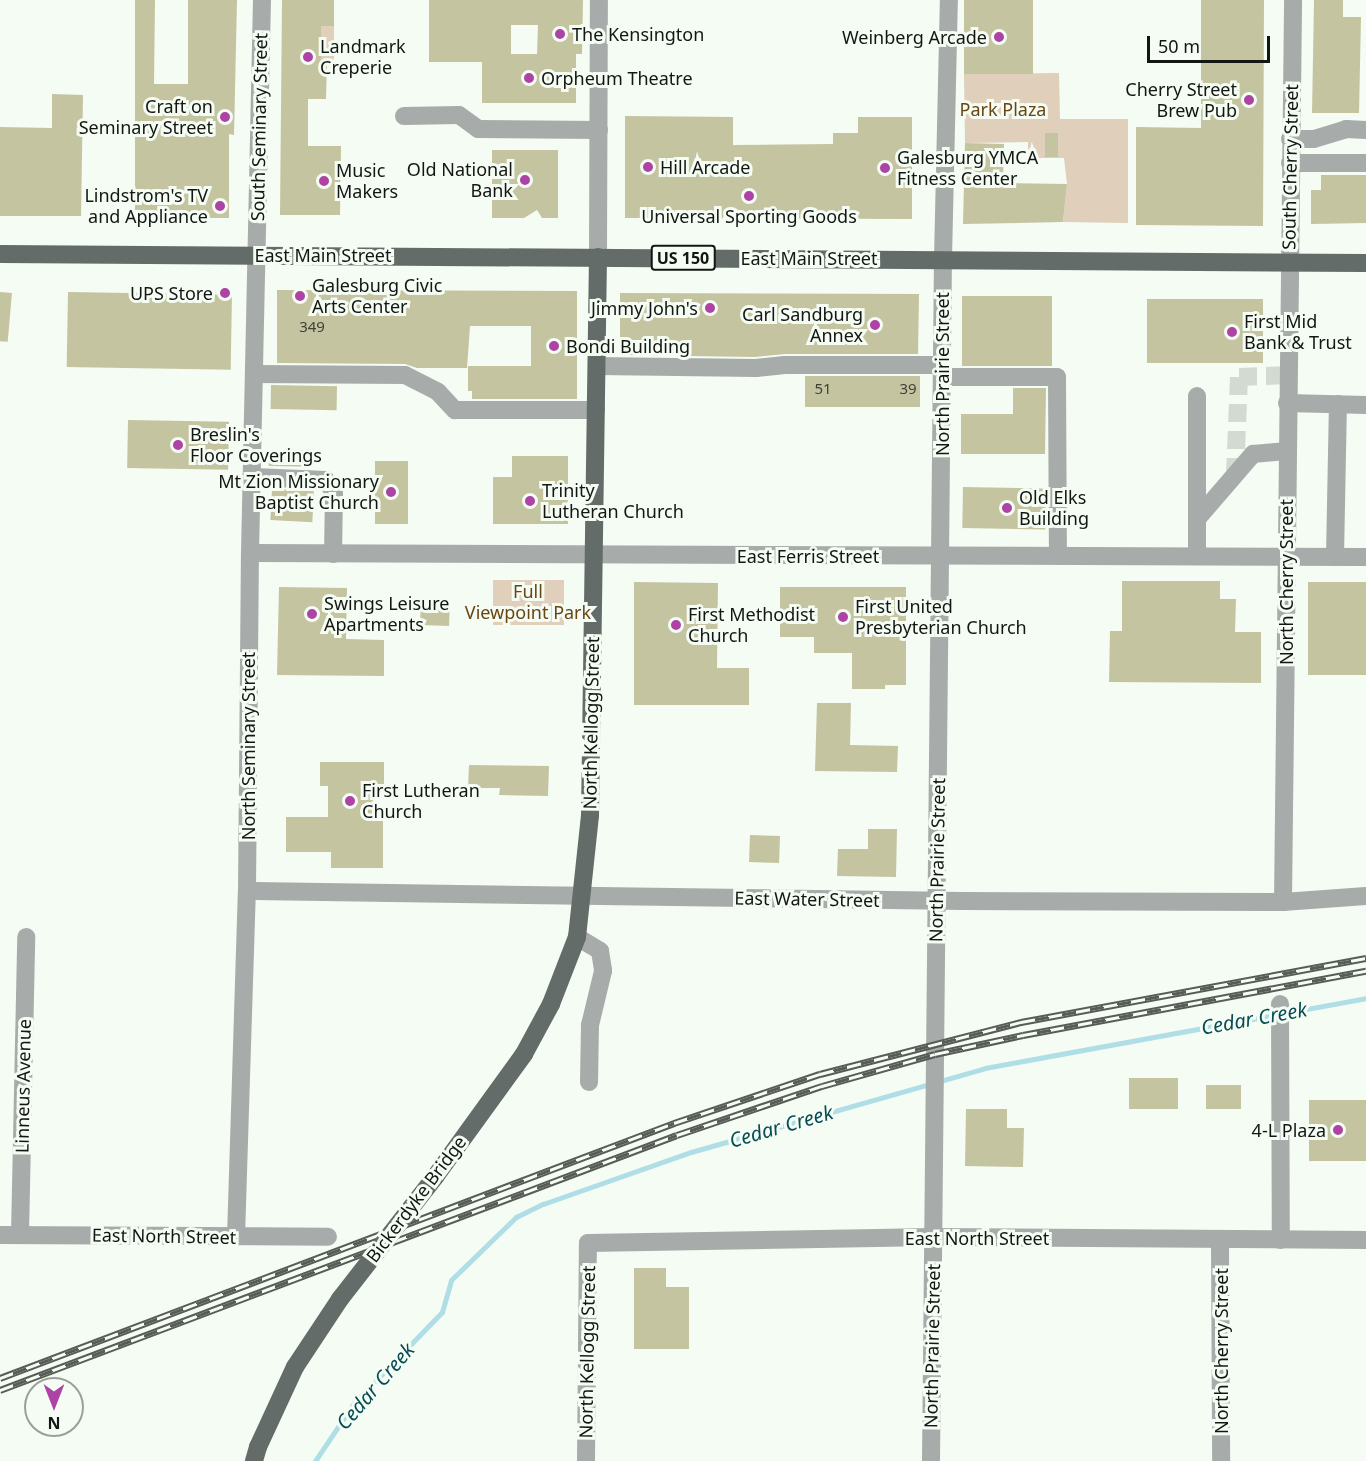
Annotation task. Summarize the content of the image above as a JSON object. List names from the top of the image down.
{
  "streets": {
    "main road": [
      "East Main Street",
      "US 150",
      "North Kellogg Street",
      "Bickerdyke Bridge"
    ],
    "street": [
      "South Seminary Street",
      "South Cherry Street",
      "North Prairie Street",
      "East Ferris Street",
      "North Cherry Street",
      "North Seminary Street",
      "East Water Street",
      "Linneus Avenue",
      "East North Street"
    ]
  },
  "crossings": [
    ["South Seminary Street", "East Main Street"],
    ["South Seminary Street", "North Seminary Street"],
    ["South Cherry Street", "East Main Street"],
    ["South Cherry Street", "North Cherry Street"],
    ["East Main Street", "North Prairie Street"],
    ["East Main Street", "North Cherry Street"],
    ["East Main Street", "North Kellogg Street"],
    ["East Main Street", "North Seminary Street"],
    ["North Prairie Street", "East Ferris Street"],
    ["North Prairie Street", "East Water Street"],
    ["North Prairie Street", "East North Street"],
    ["East Ferris Street", "North Cherry Street"],
    ["East Ferris Street", "North Kellogg Street"],
    ["East Ferris Street", "North Seminary Street"],
    ["North Cherry Street", "East Water Street"],
    ["North Cherry Street", "East North Street"],
    ["North Kellogg Street", "East Water Street"],
    ["North Kellogg Street", "Bickerdyke Bridge"],
    ["North Kellogg Street", "East North Street"],
    ["North Seminary Street", "East Water Street"],
    ["North Seminary Street", "East North Street"],
    ["Linneus Avenue", "East North Street"]
  ],
  "water": ["Cedar Creek"],
  "parks": ["Park Plaza", "Full Viewpoint Park"],
  "places": [
    "The Kensington",
    "Weinberg Arcade",
    "Landmark Creperie",
    "Orpheum Theatre",
    "Cherry Street Brew Pub",
    "Craft on Seminary Street",
    "Hill Arcade",
    "Galesburg YMCA Fitness Center",
    "Old National Bank",
    "Music Makers",
    "Universal Sporting Goods",
    "Lindstrom's TV and Appliance",
    "UPS Store",
    "Galesburg Civic Arts Center",
    "Jimmy John's",
    "Carl Sandburg Annex",
    "First Mid Bank & Trust",
    "Bondi Building",
    "Breslin's Floor Coverings",
    "Mt Zion Missionary Baptist Church",
    "Trinity Lutheran Church",
    "Old Elks Building",
    "Swings Leisure Apartments",
    "First United Presbyterian Church",
    "First Methodist Church",
    "First Lutheran Church",
    "4-L Plaza"
  ],
  "house_numbers": ["349", "51", "39"],
  "scale_bar": "50 m",
  "north": "bottom"
}
